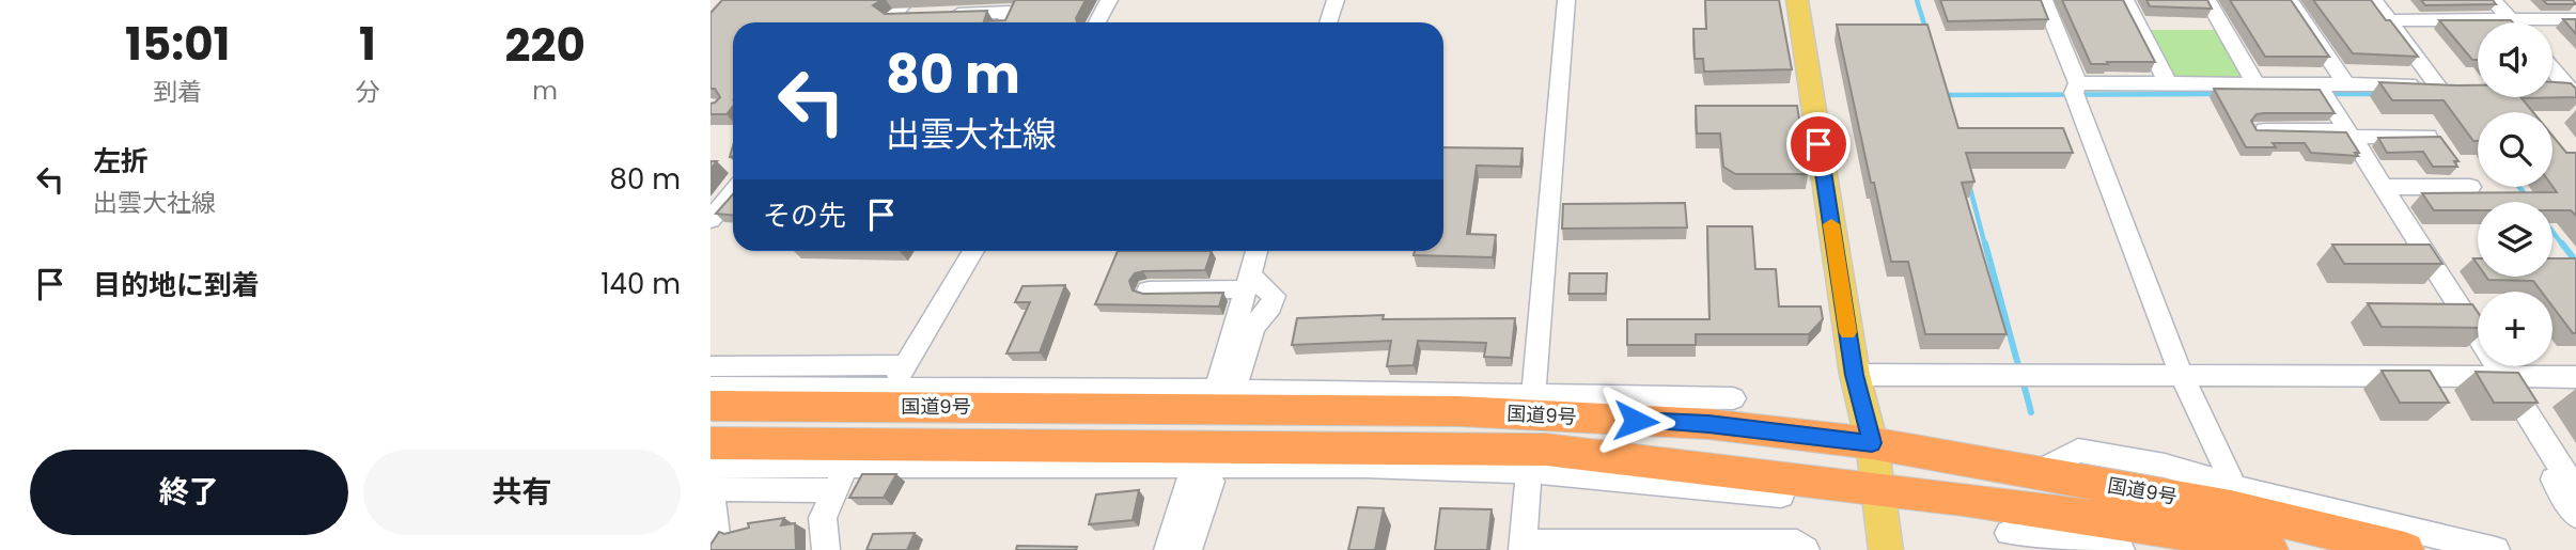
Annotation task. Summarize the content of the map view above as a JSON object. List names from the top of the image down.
{
  "streets": {
    "highway": ["国道9号"]
  },
  "page": {
    "eta": [
      "15:01",
      "到着",
      "1",
      "分",
      "220",
      "m"
    ],
    "map_buttons": "+",
    "turn": ["80 m", "出雲大社線"],
    "list": [
      {
        "name": "左折",
        "note": "出雲大社線",
        "value": "80 m"
      },
      {
        "name": "目的地に到着",
        "value": "140 m"
      }
    ],
    "then": "その先",
    "buttons": ["終了", "共有"]
  }
}
